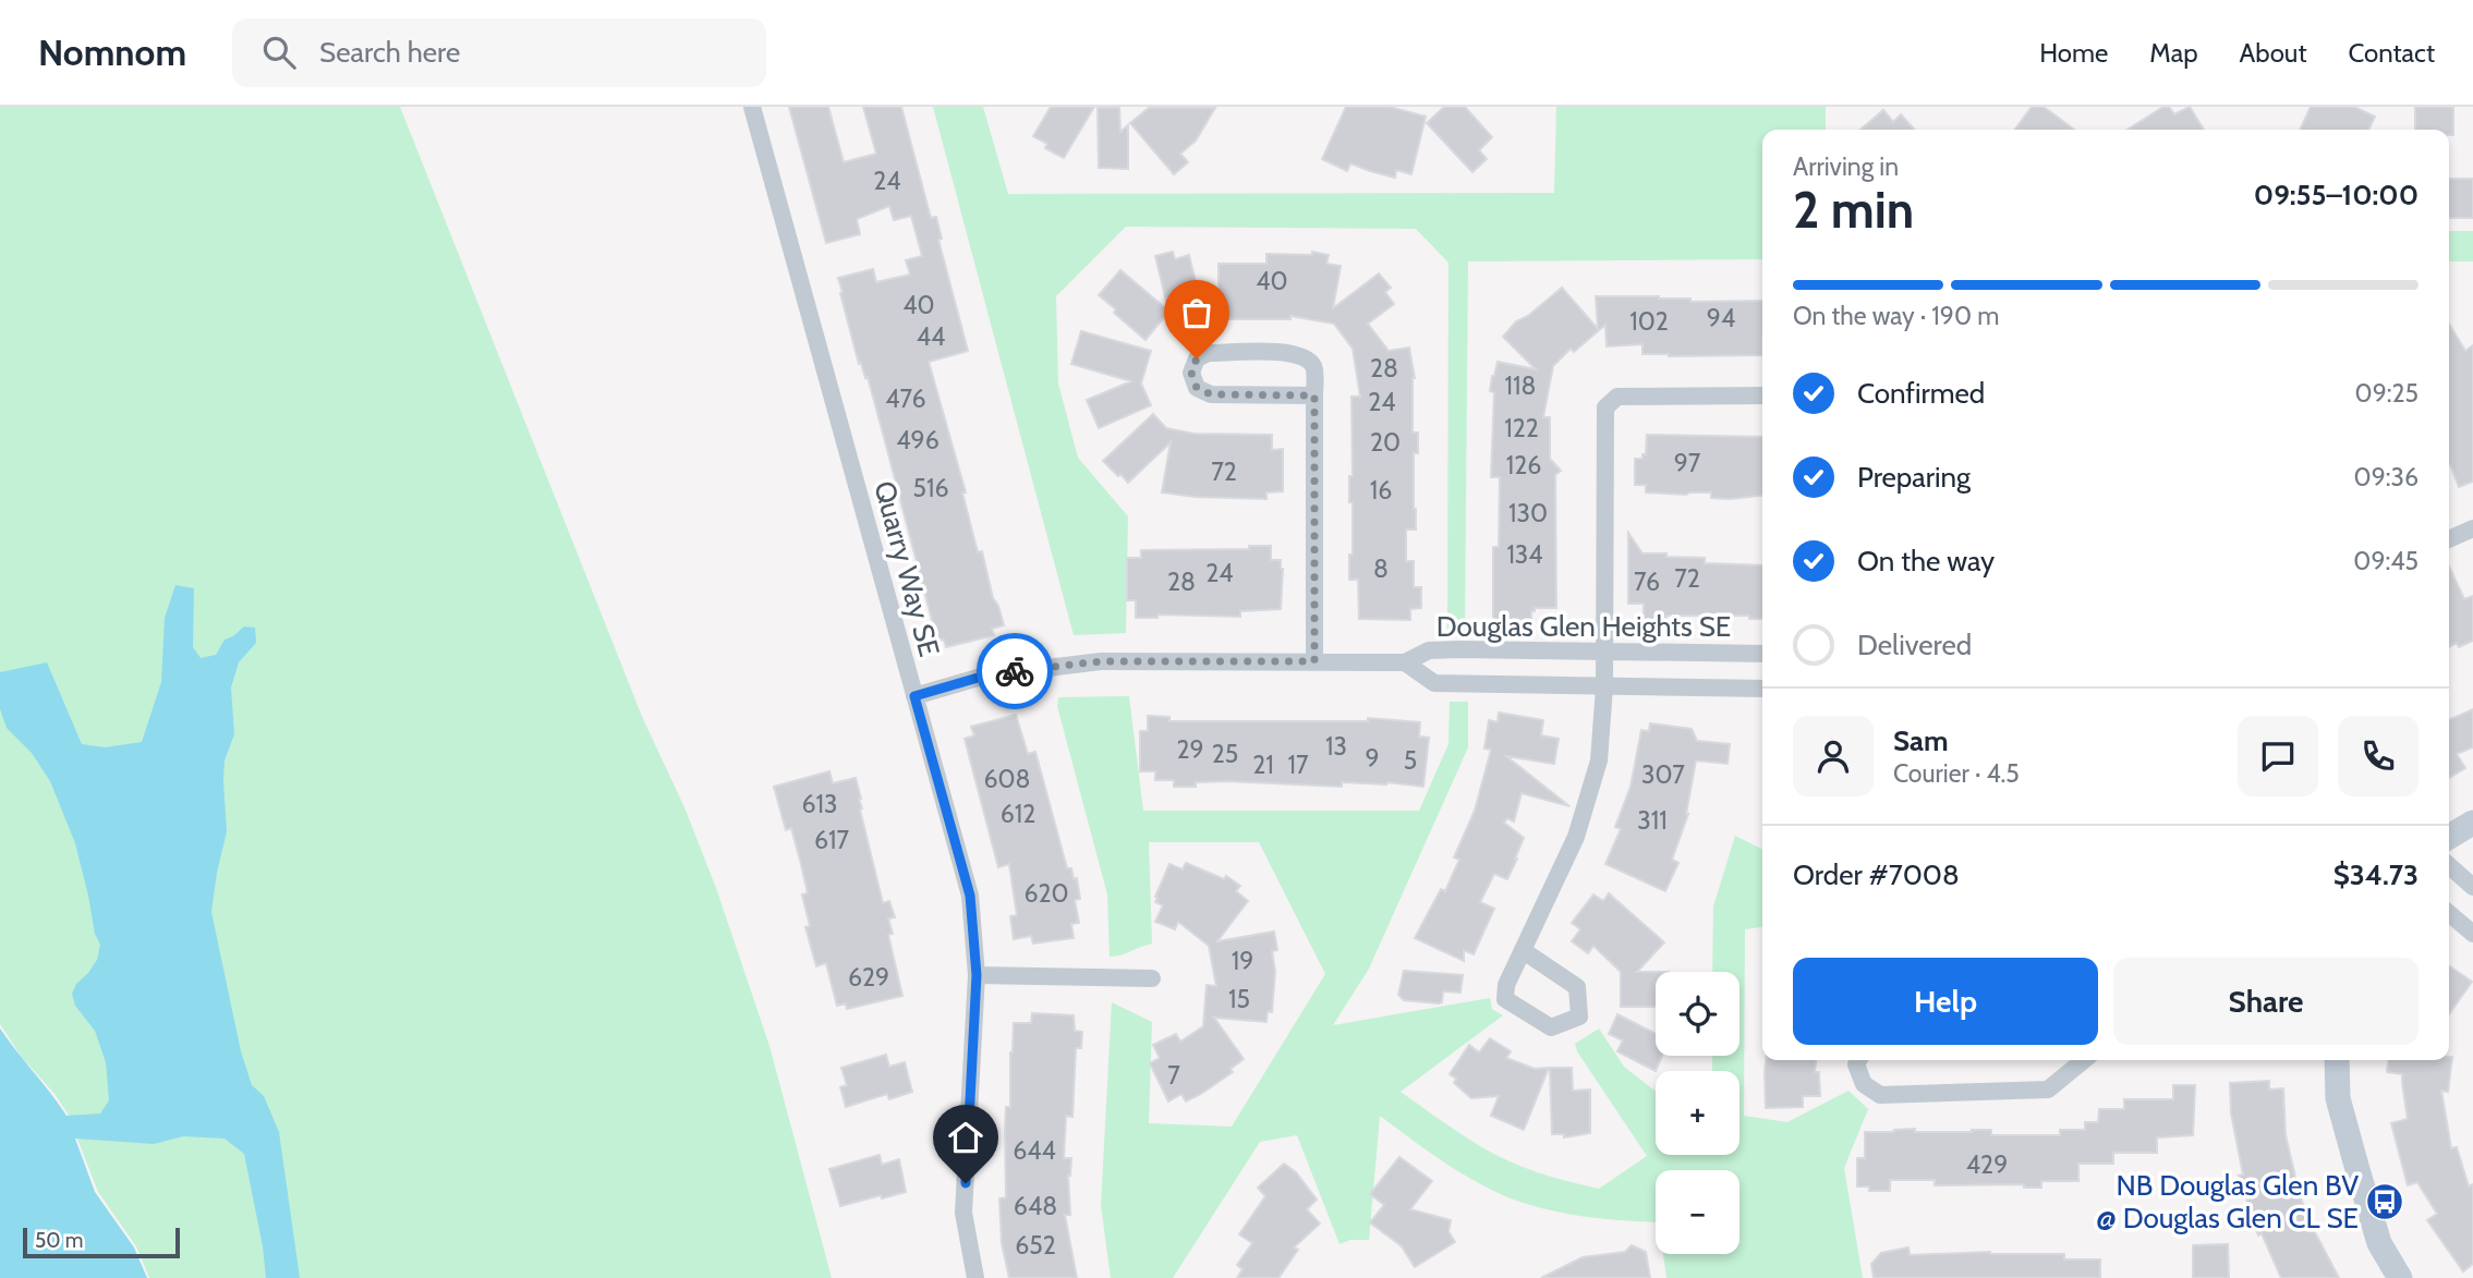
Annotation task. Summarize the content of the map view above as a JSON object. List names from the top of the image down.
{
  "streets": {
    "street": ["Quarry Way SE", "Douglas Glen Heights SE"]
  },
  "places": {
    "bus stop": ["NB Douglas Glen BV @ Douglas Glen CL SE"]
  },
  "house_numbers": [
    "24",
    "40",
    "40",
    "94",
    "102",
    "44",
    "28",
    "118",
    "476",
    "24",
    "122",
    "496",
    "20",
    "97",
    "126",
    "72",
    "516",
    "16",
    "130",
    "134",
    "8",
    "24",
    "72",
    "28",
    "76",
    "13",
    "29",
    "25",
    "9",
    "5",
    "21",
    "17",
    "307",
    "608",
    "613",
    "612",
    "311",
    "617",
    "620",
    "19",
    "629",
    "15",
    "7",
    "644",
    "429",
    "648",
    "652"
  ],
  "scale_bar": "50 m",
  "page": {
    "header": "Nomnom",
    "search": "Search here",
    "nav": [
      "Home",
      "Map",
      "About",
      "Contact"
    ],
    "heading": ["2 min", "Arriving in", "09:55–10:00"],
    "panel": [
      "Sam",
      "Courier · 4.5",
      "Order #7008",
      "$34.73"
    ],
    "bar": "On the way · 190 m",
    "list": [
      ["Confirmed", "09:25"],
      ["Preparing", "09:36"],
      ["On the way", "09:45"],
      "Delivered"
    ],
    "buttons": ["Help", "Share"],
    "map_buttons": ["+", "−"],
    "scale": "50 m"
  }
}
